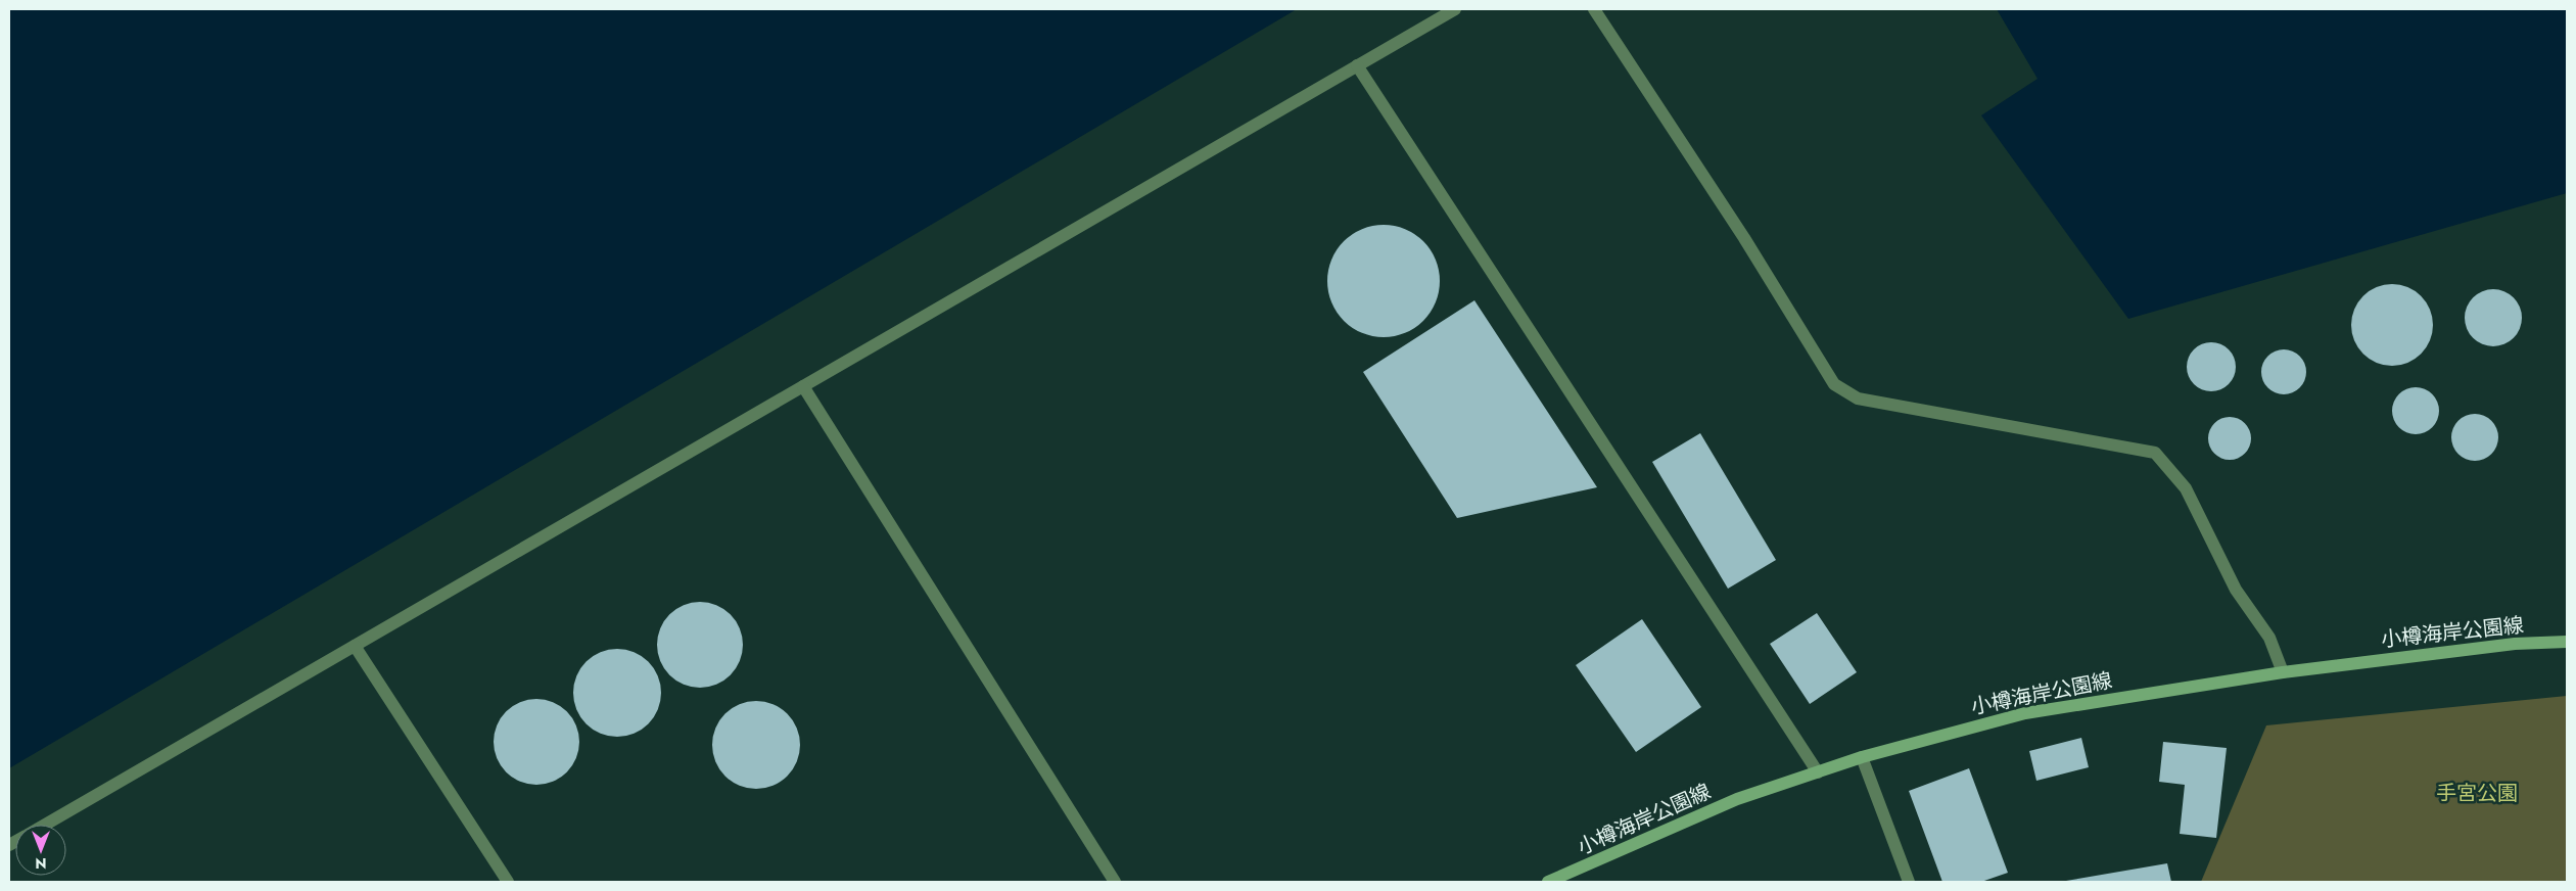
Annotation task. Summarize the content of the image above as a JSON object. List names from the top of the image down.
{
  "streets": {
    "main road": ["小樽海岸公園線"]
  },
  "parks": ["手宮公園"],
  "north": "bottom"
}
